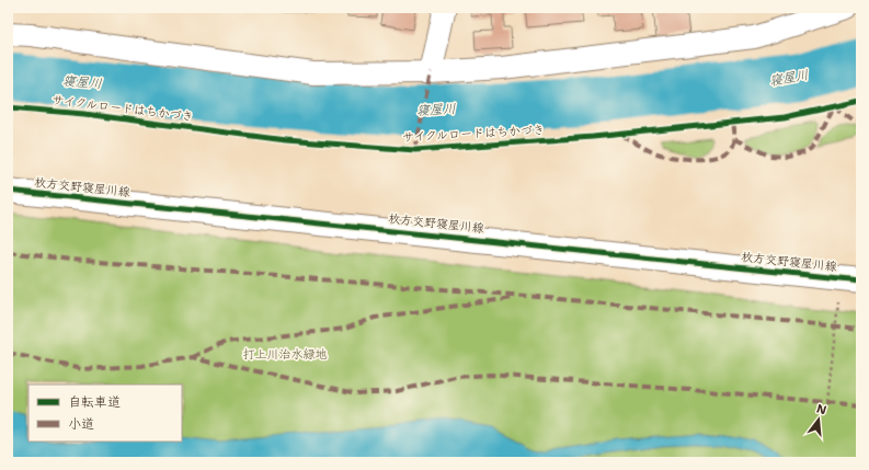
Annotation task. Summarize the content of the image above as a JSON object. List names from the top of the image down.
{
  "streets": {
    "main road": ["枚方交野寝屋川線"],
    "cycle path": ["サイクルロードはちかづき"]
  },
  "water": ["寝屋川"],
  "parks": ["打上川治水緑地"],
  "legend": ["自転車道", "小道"],
  "north": "top"
}
